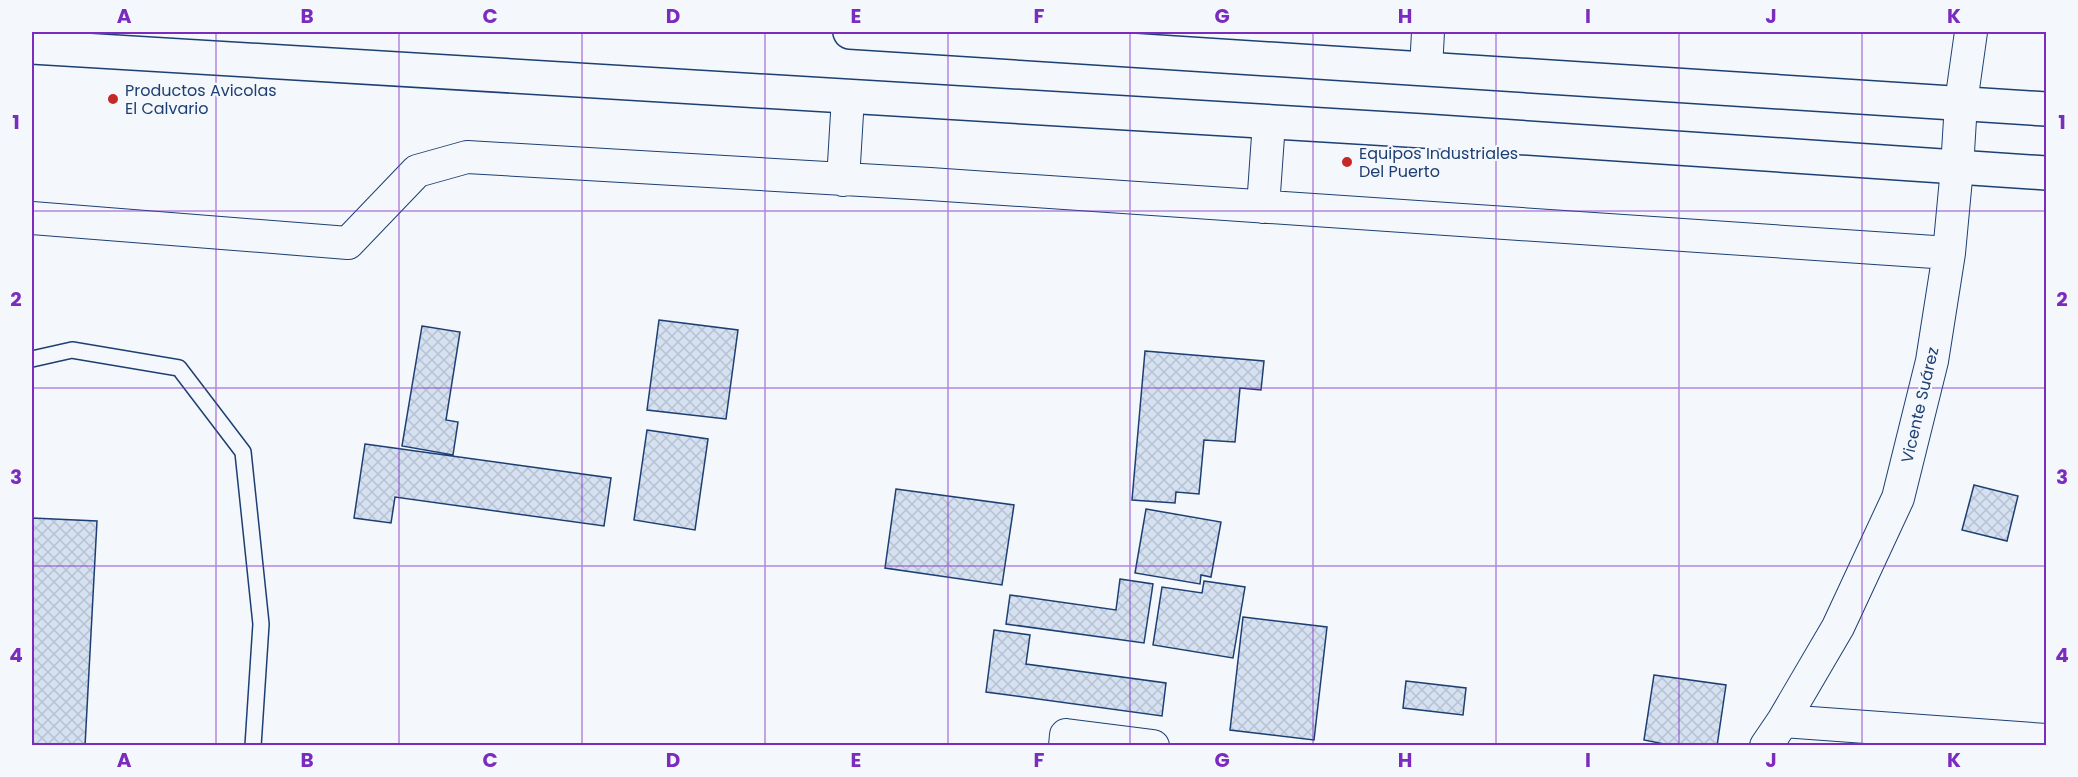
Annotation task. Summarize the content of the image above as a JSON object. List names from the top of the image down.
{
  "streets": {
    "street": ["Vicente Suárez"]
  },
  "places": ["Productos Avicolas El Calvario", "Equipos Industriales Del Puerto"],
  "grid": {
    "columns": [
      "A",
      "B",
      "C",
      "D",
      "E",
      "F",
      "G",
      "H",
      "I",
      "J",
      "K"
    ],
    "rows": [
      "1",
      "2",
      "3",
      "4"
    ]
  }
}
